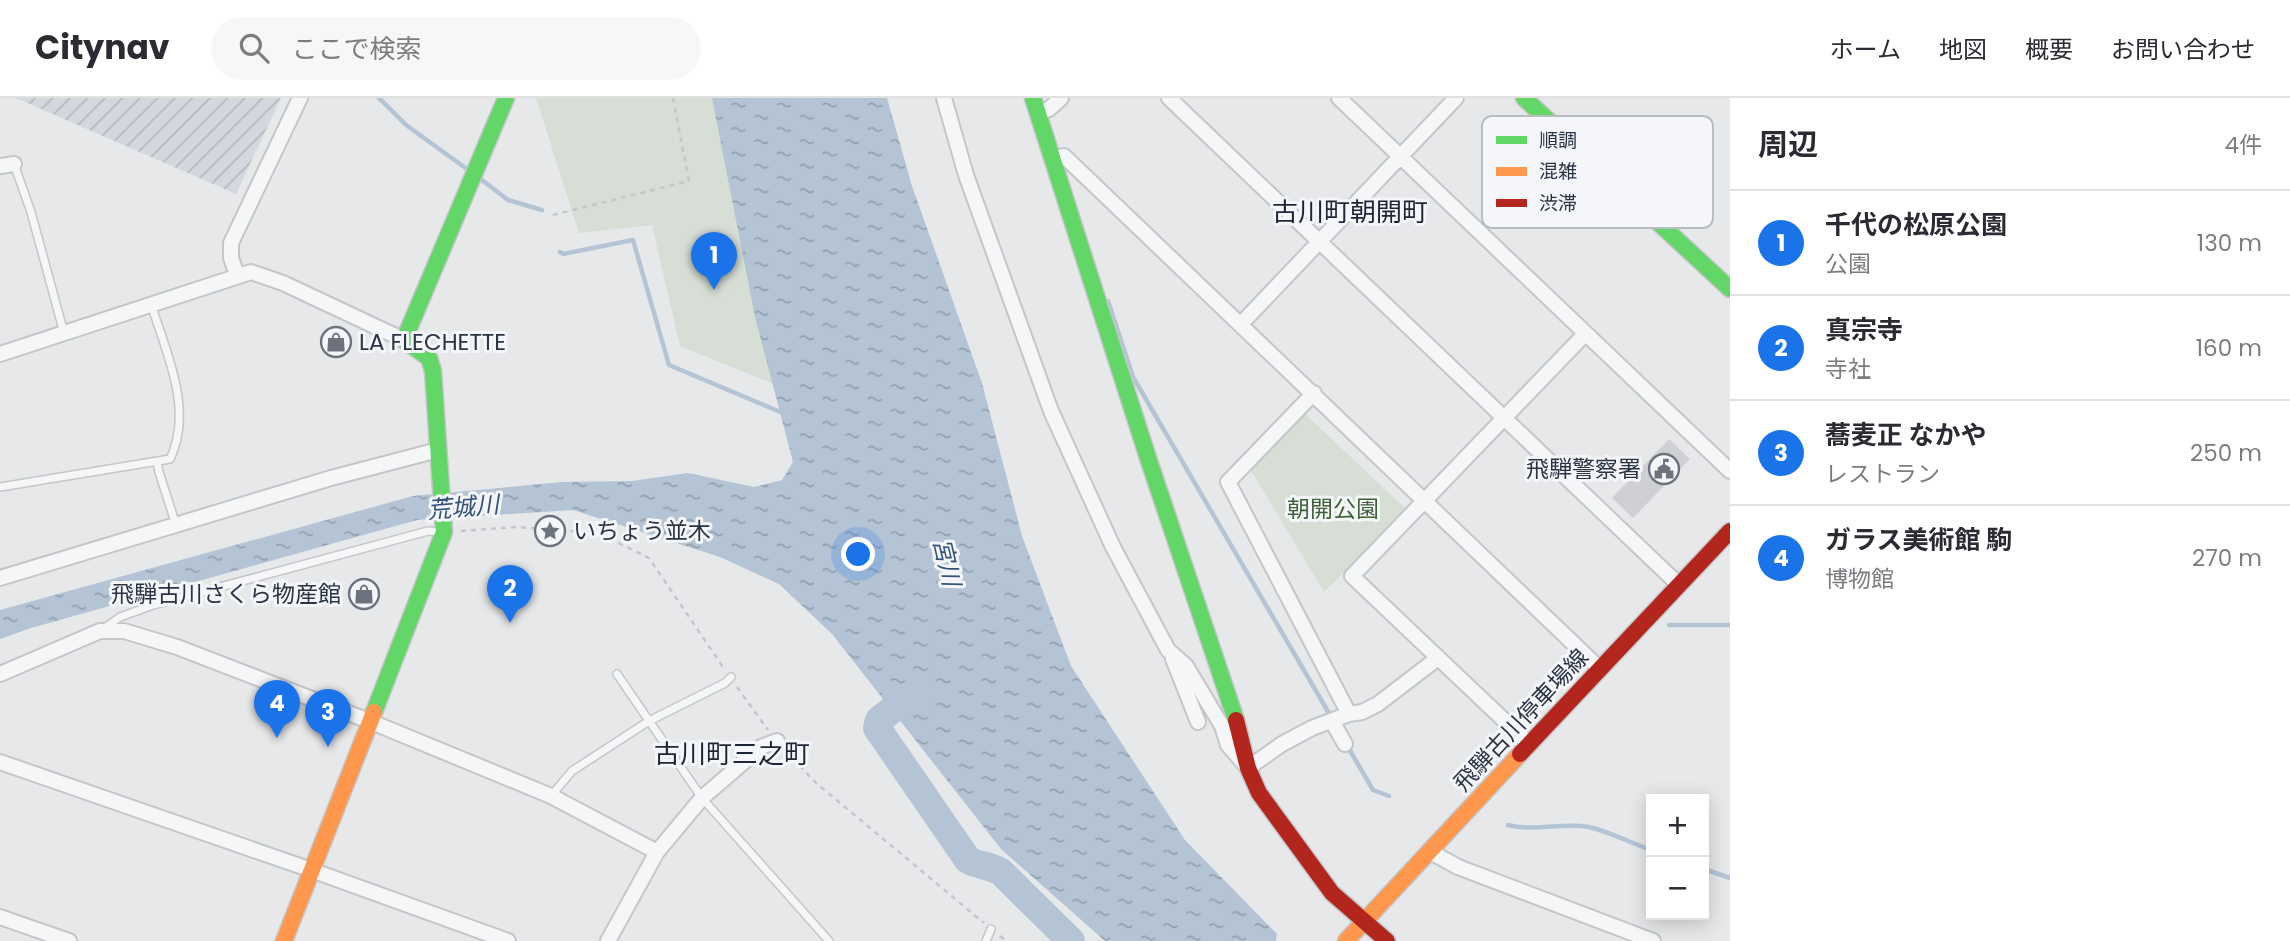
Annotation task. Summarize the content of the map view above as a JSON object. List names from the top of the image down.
{
  "streets": {
    "main road": ["飛騨古川停車場線"]
  },
  "districts": ["古川町朝開町", "古川町三之町"],
  "water": ["荒城川", "宮川"],
  "parks": ["朝開公園"],
  "places": {
    "shop": ["LA FLECHETTE", "飛騨古川さくら物産館"],
    "public building": ["飛騨警察署"],
    "place": ["いちょう並木"]
  },
  "legend": ["順調", "混雑", "渋滞"],
  "page": {
    "header": "Citynav",
    "search": "ここで検索",
    "nav": [
      "ホーム",
      "地図",
      "概要",
      "お問い合わせ"
    ],
    "heading": ["周辺", "4件"],
    "list": [
      {
        "mark": "1",
        "name": "千代の松原公園",
        "note": "公園",
        "value": "130 m"
      },
      {
        "mark": "2",
        "name": "真宗寺",
        "note": "寺社",
        "value": "160 m"
      },
      {
        "mark": "3",
        "name": "蕎麦正 なかや",
        "note": "レストラン",
        "value": "250 m"
      },
      {
        "mark": "4",
        "name": "ガラス美術館 駒",
        "note": "博物館",
        "value": "270 m"
      }
    ],
    "pins": [
      "1",
      "2",
      "4",
      "3"
    ],
    "map_buttons": ["+", "−"]
  }
}
